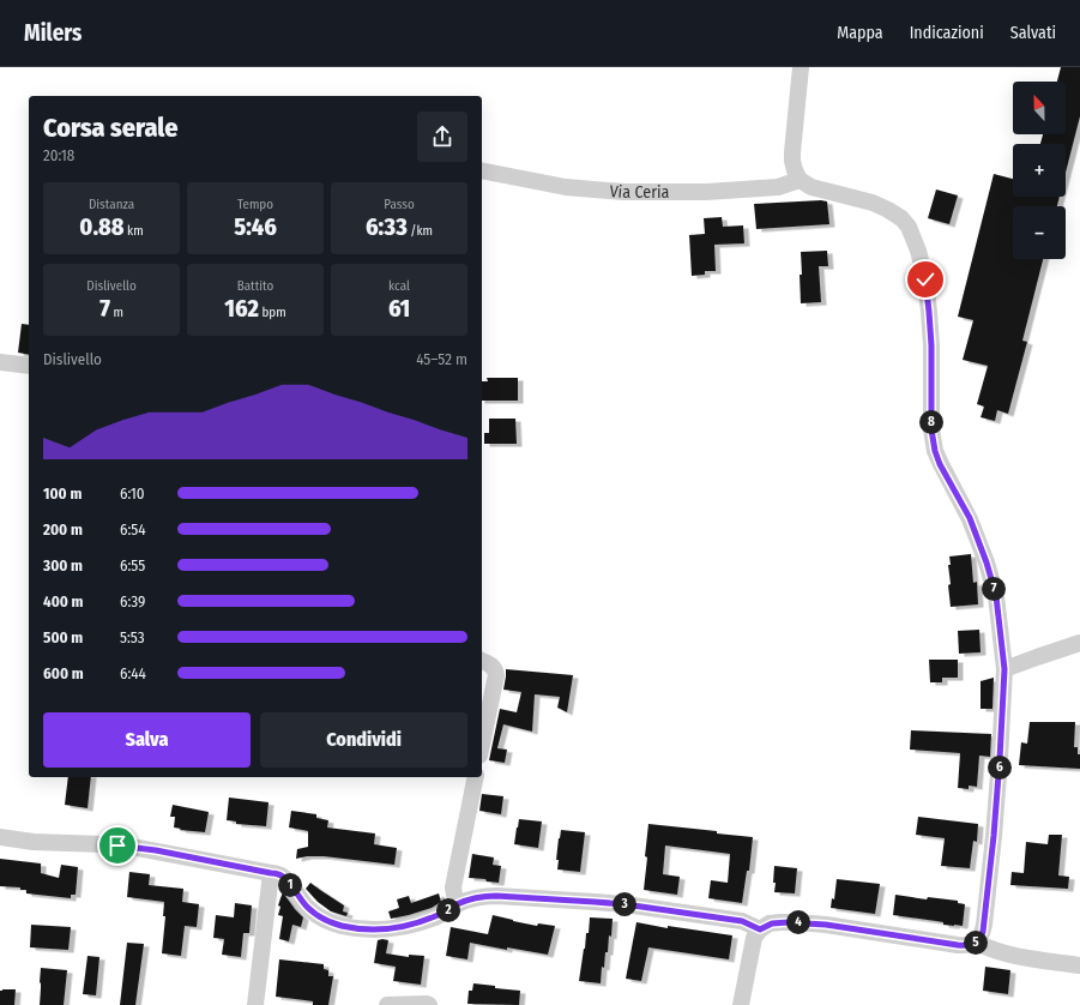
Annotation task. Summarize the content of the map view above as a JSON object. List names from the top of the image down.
{
  "streets": {
    "street": ["Via Ceria"]
  },
  "north": "top",
  "page": {
    "header": "Milers",
    "nav": ["Mappa", "Indicazioni", "Salvati"],
    "map_buttons": ["+", "−"],
    "heading": ["Corsa serale", "20:18"],
    "stats": [
      ["Distanza", "0.88 km"],
      ["Tempo", "5:46"],
      ["Passo", "6:33 /km"],
      ["Dislivello", "7 m"],
      ["Battito", "162 bpm"],
      ["kcal", "61"]
    ],
    "chart": ["Dislivello", "45–52 m"],
    "pins": [
      "8",
      "7",
      "6",
      "1",
      "3",
      "2",
      "4",
      "5"
    ],
    "list": [
      {
        "name": "100 m",
        "note": "6:10"
      },
      {
        "name": "200 m",
        "note": "6:54"
      },
      {
        "name": "300 m",
        "note": "6:55"
      },
      {
        "name": "400 m",
        "note": "6:39"
      },
      {
        "name": "500 m",
        "note": "5:53"
      },
      {
        "name": "600 m",
        "note": "6:44"
      }
    ],
    "buttons": ["Salva", "Condividi"]
  }
}
